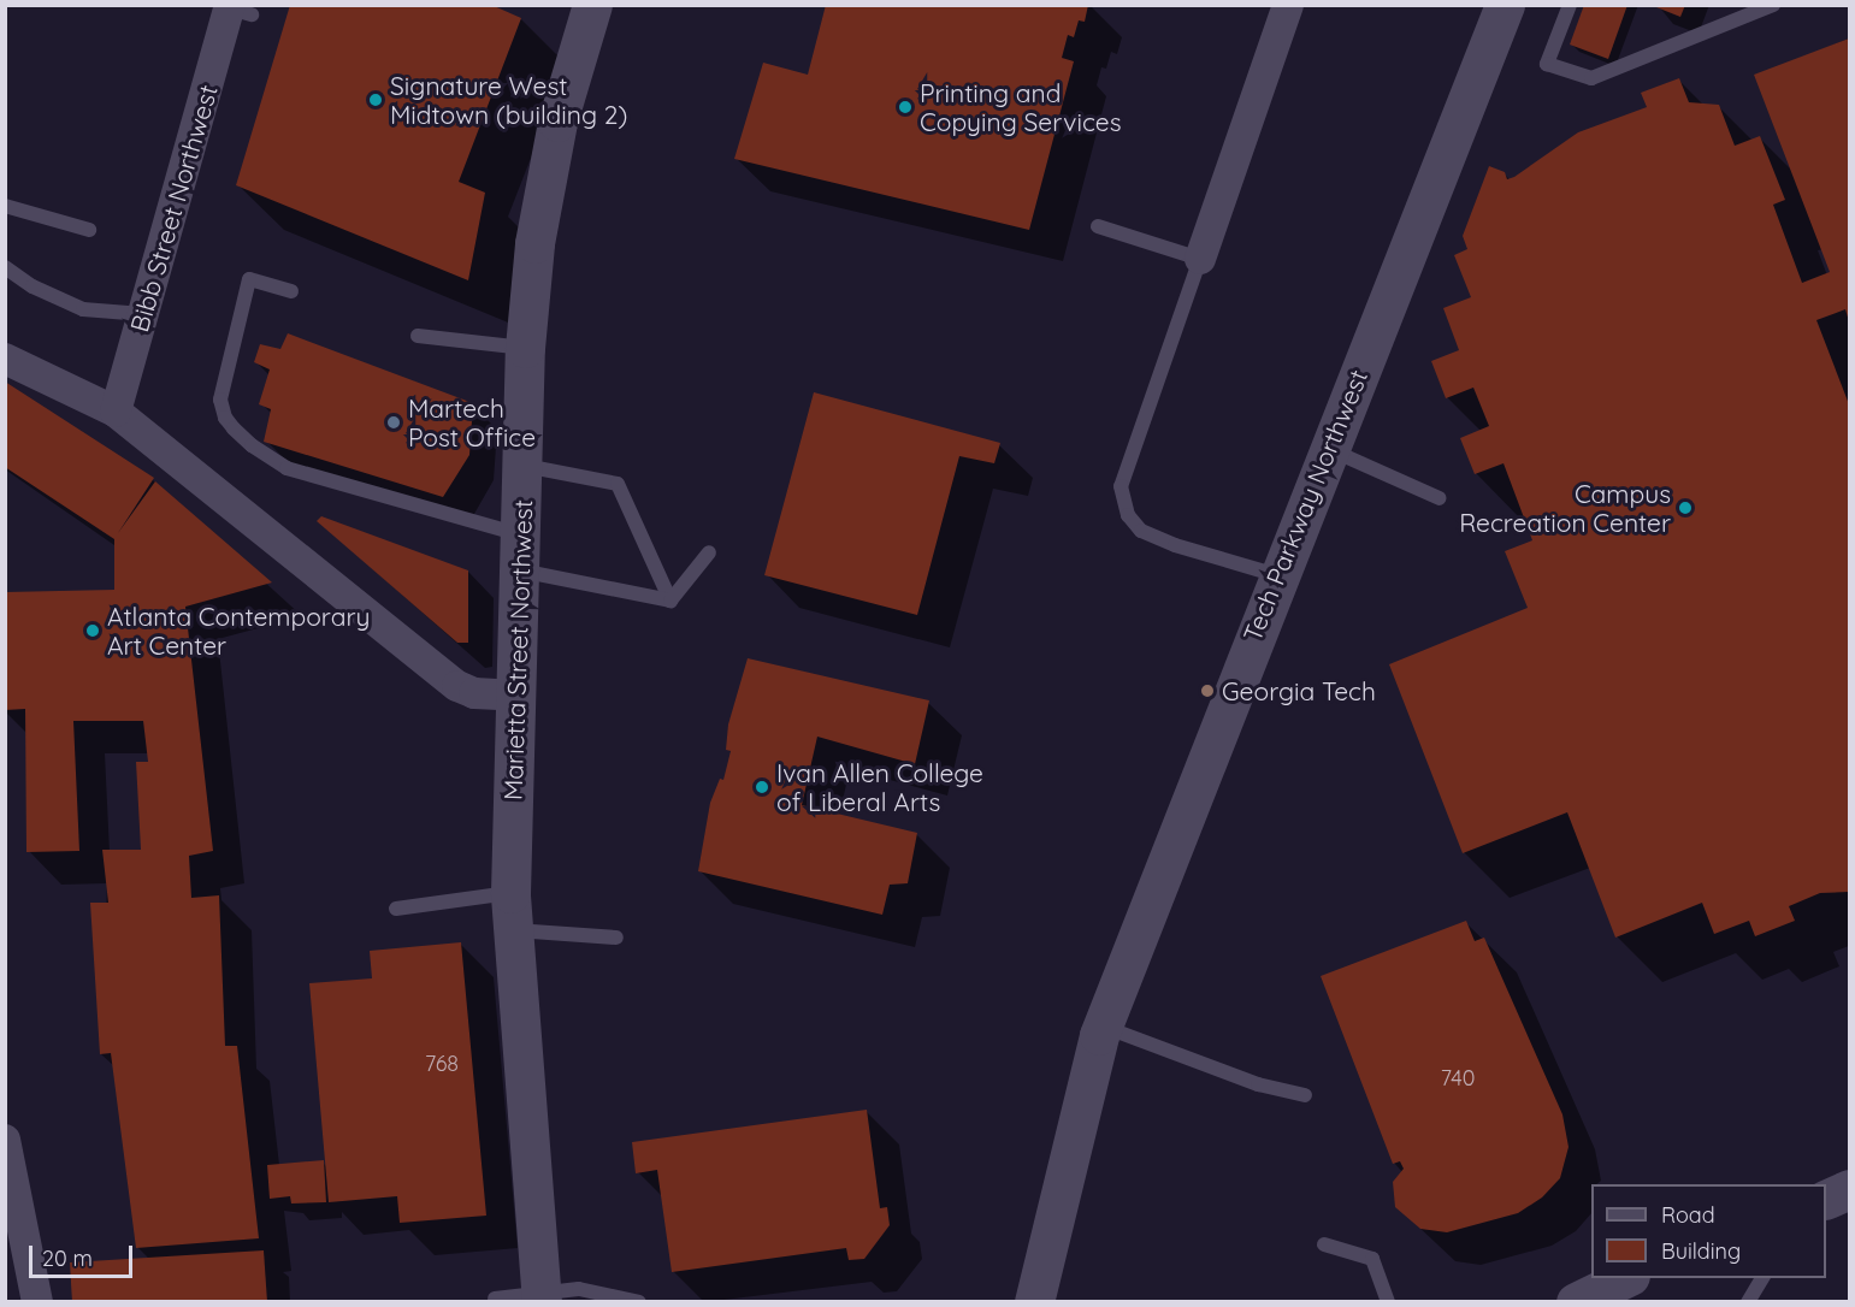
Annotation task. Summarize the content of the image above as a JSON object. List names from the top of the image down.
{
  "streets": {
    "street": ["Bibb Street Northwest", "Tech Parkway Northwest", "Marietta Street Northwest"]
  },
  "places": [
    "Signature West Midtown (building 2)",
    "Printing and Copying Services",
    "Martech Post Office",
    "Campus Recreation Center",
    "Atlanta Contemporary Art Center",
    "Georgia Tech",
    "Ivan Allen College of Liberal Arts"
  ],
  "house_numbers": ["768", "740"],
  "legend": ["Road", "Building"],
  "scale_bar": "20 m"
}
